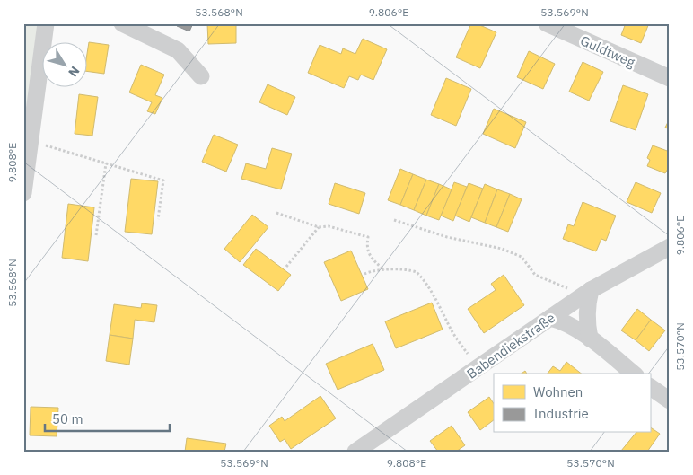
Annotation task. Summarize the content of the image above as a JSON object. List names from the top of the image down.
{
  "streets": {
    "street": ["Guldtweg", "Babendiekstraße"]
  },
  "legend": ["Wohnen", "Industrie"],
  "scale_bar": "50 m",
  "north": "bottom right",
  "coordinates": [
    "53.568°N",
    "9.806°E",
    "53.569°N",
    "9.808°E",
    "53.570°N"
  ]
}
